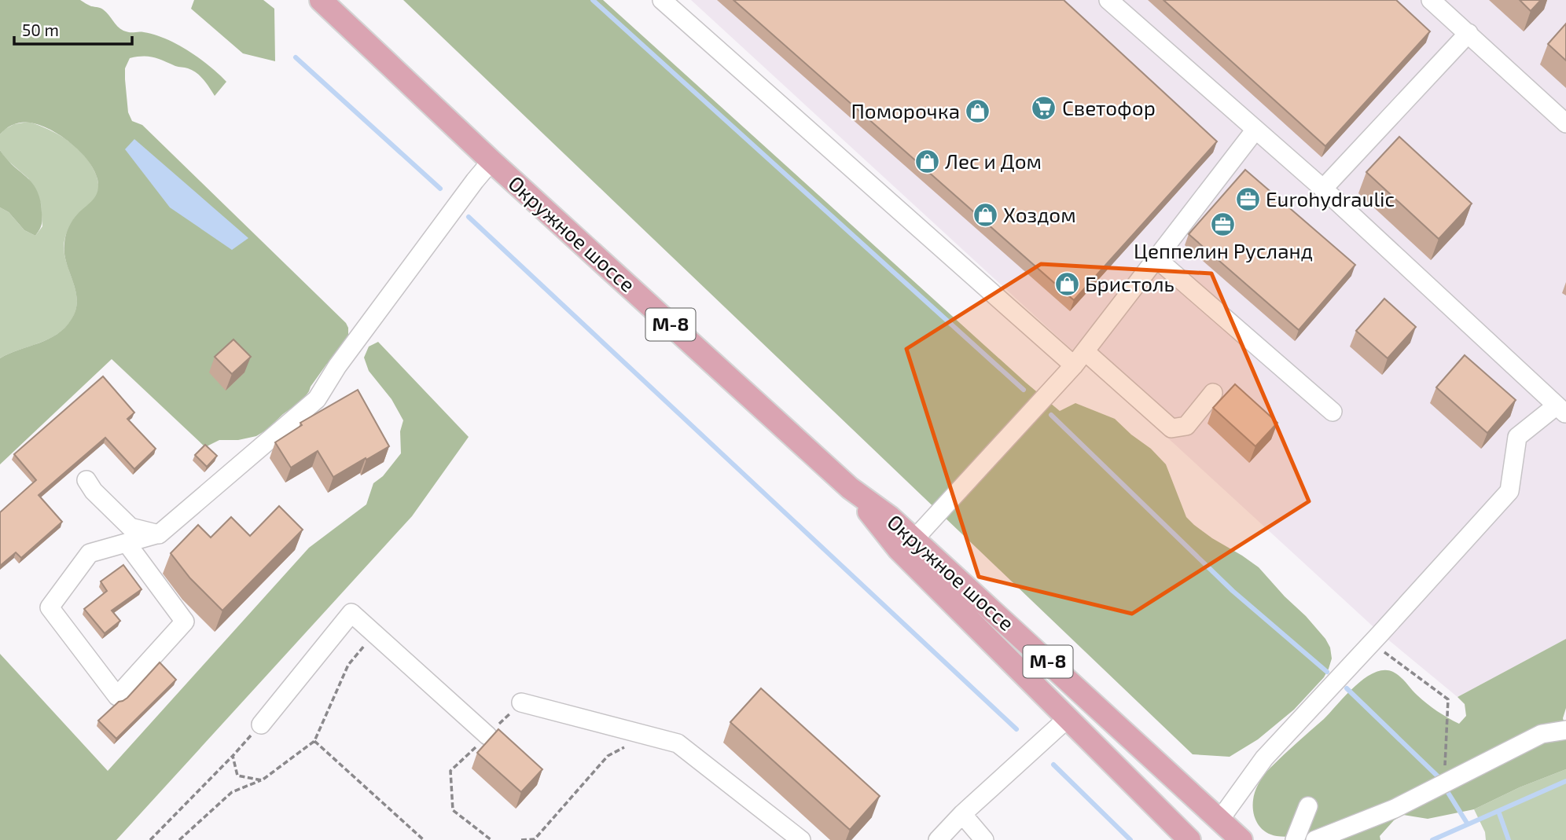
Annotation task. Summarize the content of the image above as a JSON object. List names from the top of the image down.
{
  "streets": {
    "main road": ["Окружное шоссе", "М-8"]
  },
  "places": {
    "supermarket": ["Светофор"],
    "shop": [
      "Поморочка",
      "Лес и Дом",
      "Хоздом",
      "Бристоль"
    ],
    "office": ["Eurohydraulic", "Цеппелин Русланд"]
  },
  "scale_bar": "50 m"
}
